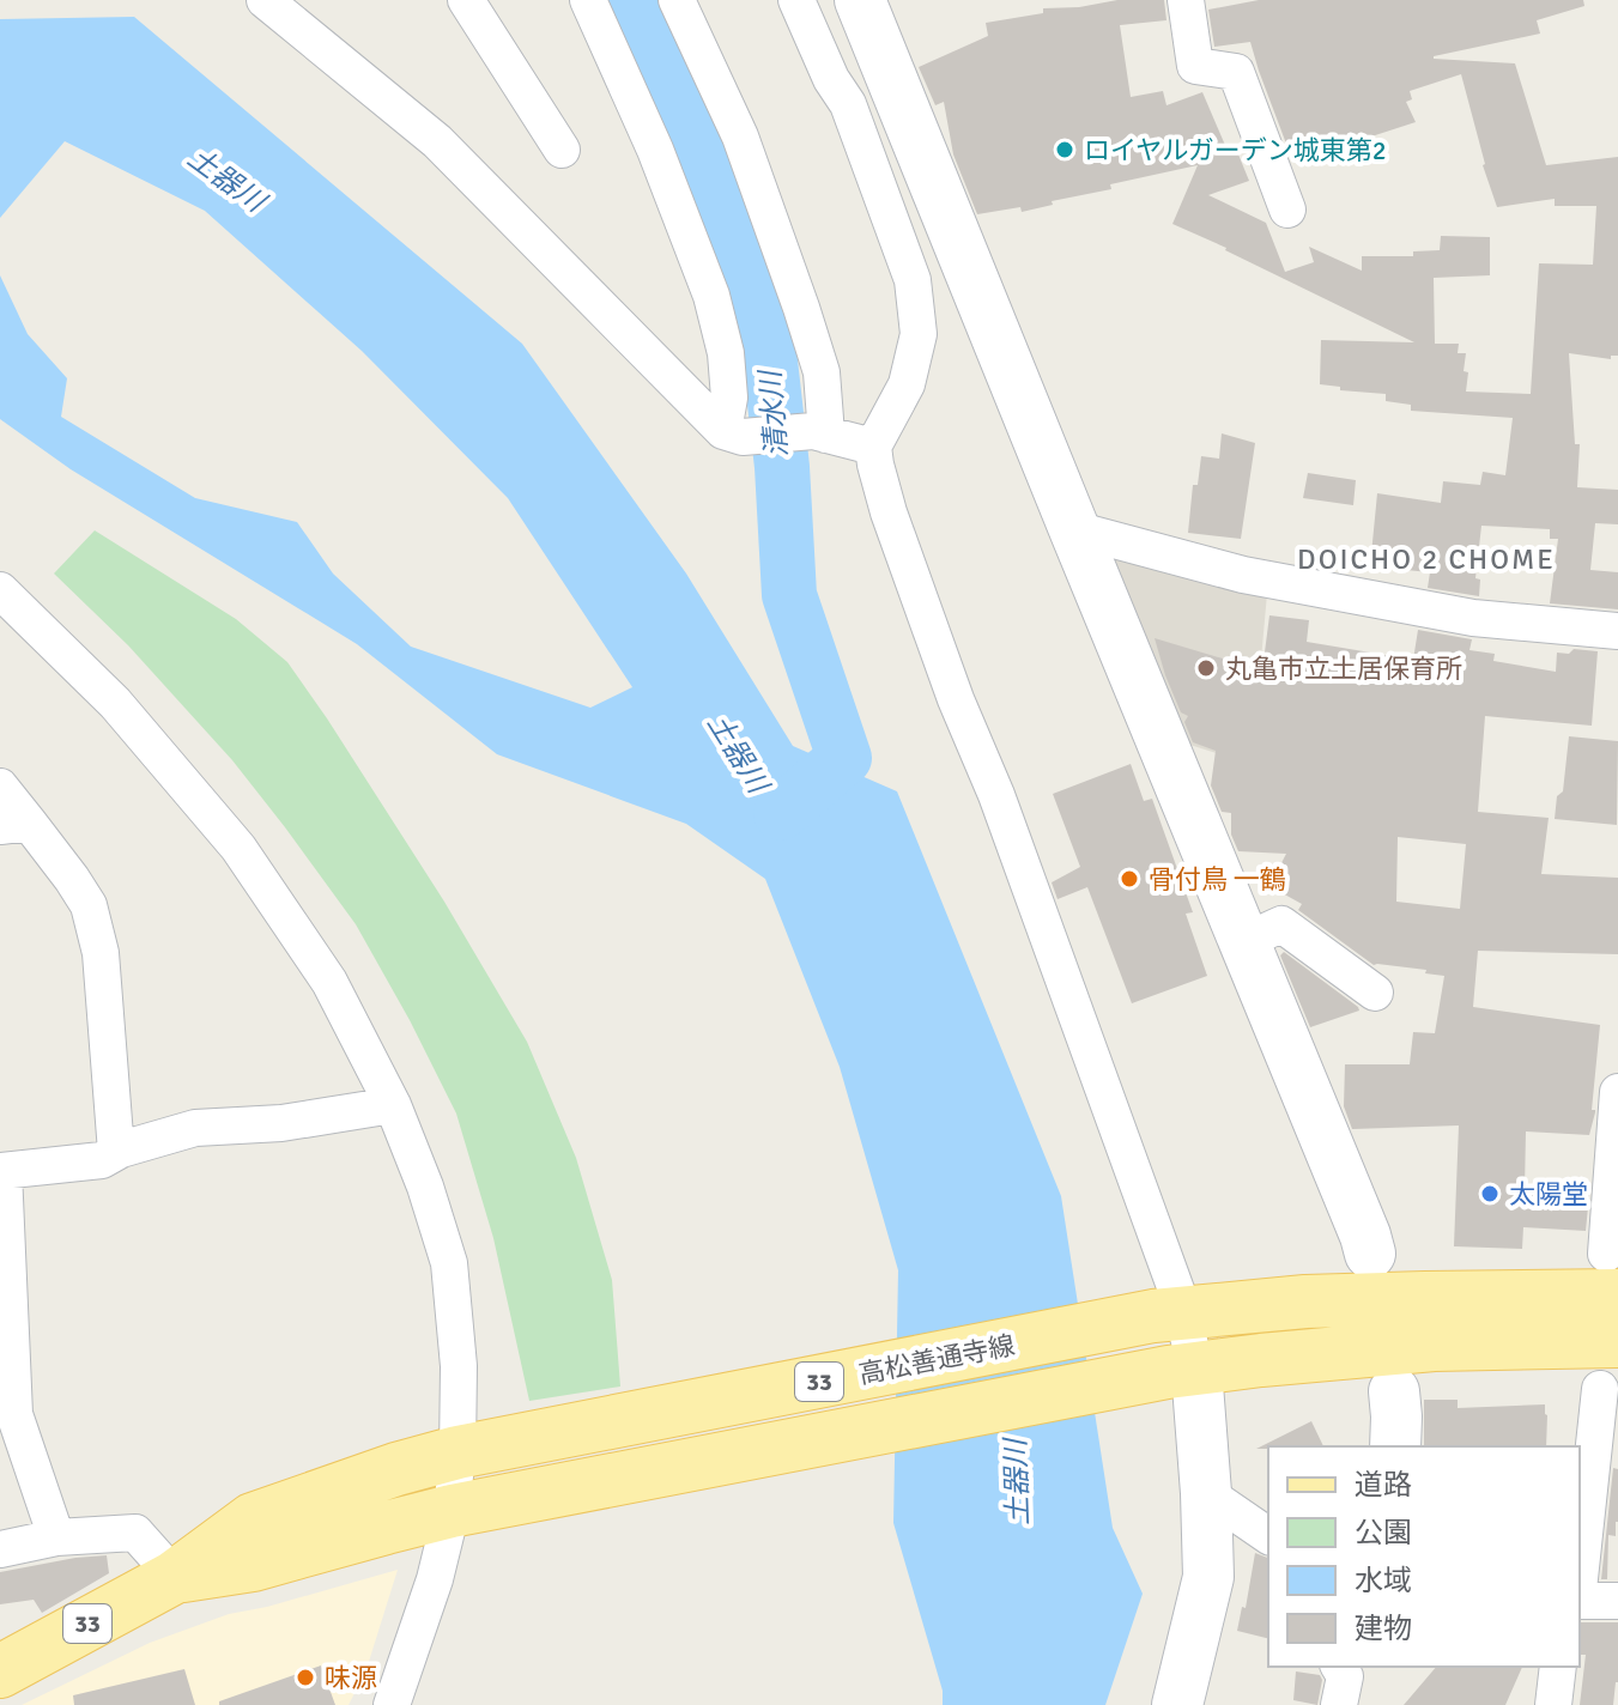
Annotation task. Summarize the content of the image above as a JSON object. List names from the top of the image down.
{
  "streets": {
    "main road": ["高松善通寺線", "33"]
  },
  "districts": ["DOICHO 2 CHOME"],
  "water": ["土器川", "清水川"],
  "places": [
    "ロイヤルガーデン城東第2",
    "丸亀市立土居保育所",
    "骨付鳥 一鶴",
    "太陽堂",
    "味源"
  ],
  "legend": [
    "道路",
    "公園",
    "水域",
    "建物"
  ]
}
